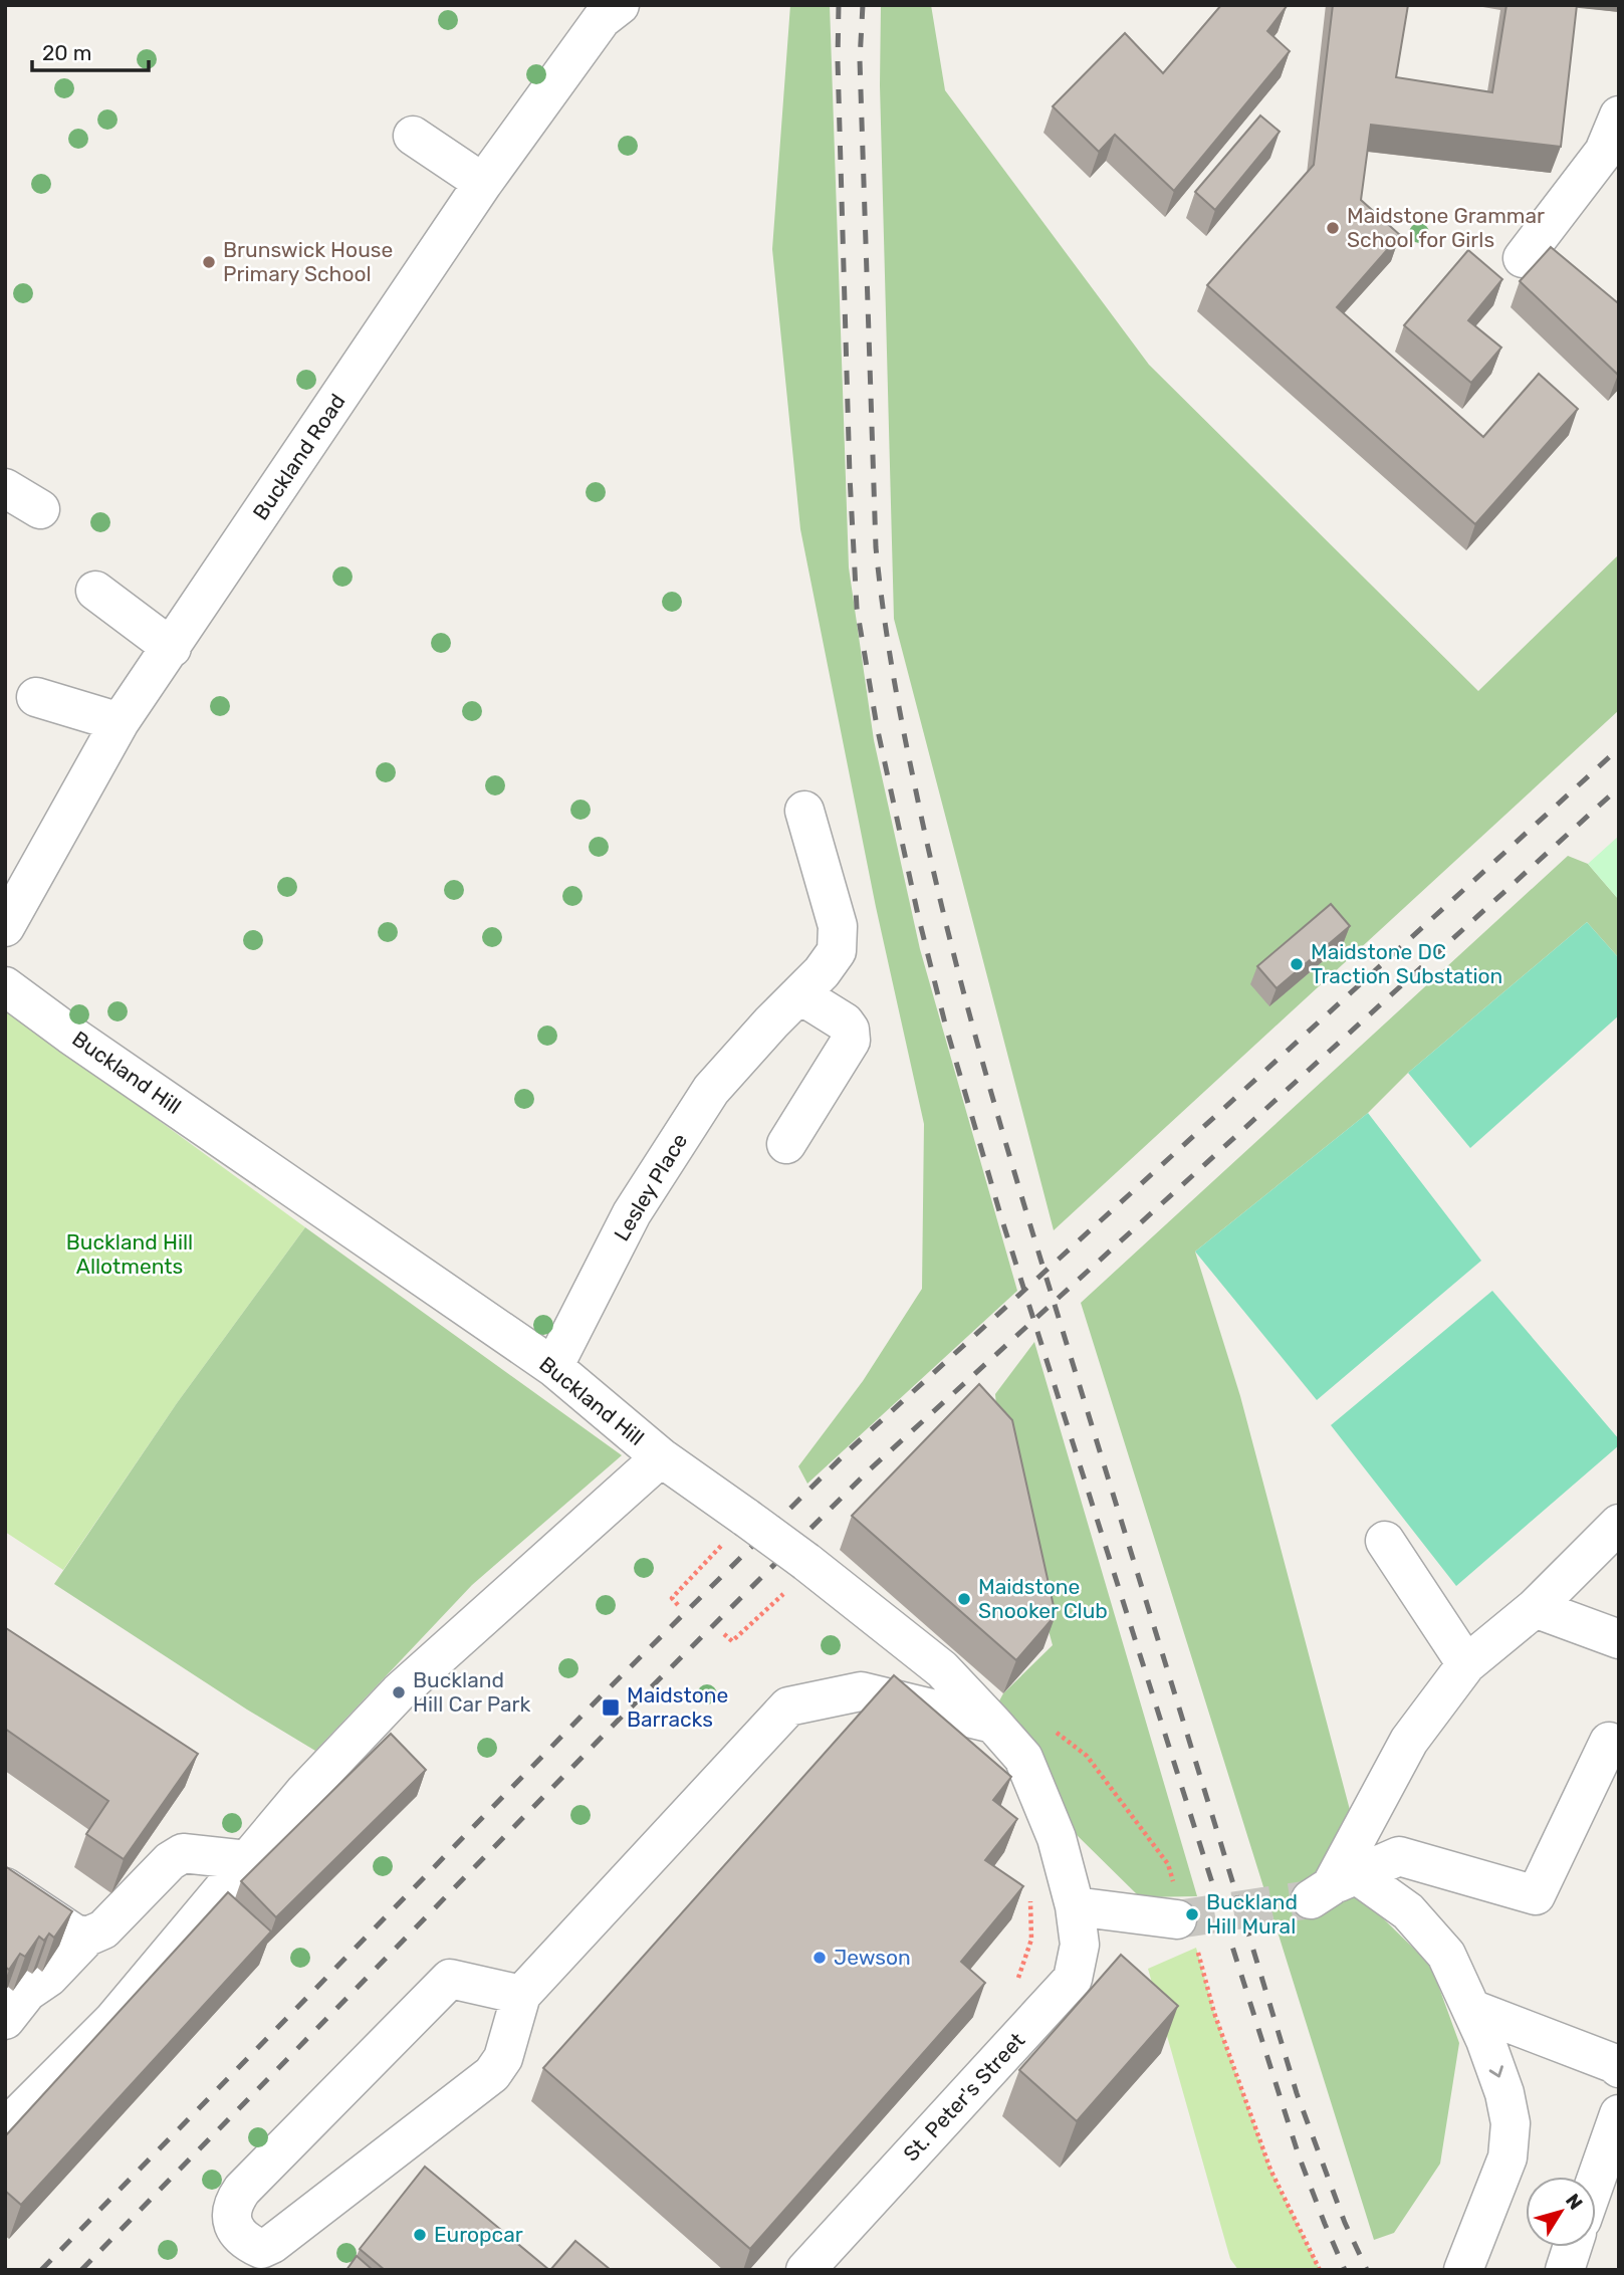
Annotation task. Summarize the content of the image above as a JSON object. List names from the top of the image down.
{
  "streets": {
    "street": [
      "Buckland Road",
      "Buckland Hill",
      "Lesley Place",
      "St. Peter's Street"
    ]
  },
  "crossings": [
    ["Buckland Hill", "Lesley Place"],
    ["Buckland Hill", "St. Peter's Street"]
  ],
  "parks": ["Buckland Hill Allotments"],
  "places": {
    "other": [
      "Maidstone Grammar School for Girls",
      "Brunswick House Primary School",
      "Maidstone DC Traction Substation",
      "Maidstone Snooker Club",
      "Buckland Hill Car Park",
      "Buckland Hill Mural",
      "Jewson",
      "Europcar"
    ],
    "transit": ["Maidstone Barracks"]
  },
  "scale_bar": "20 m",
  "north": "top right"
}
